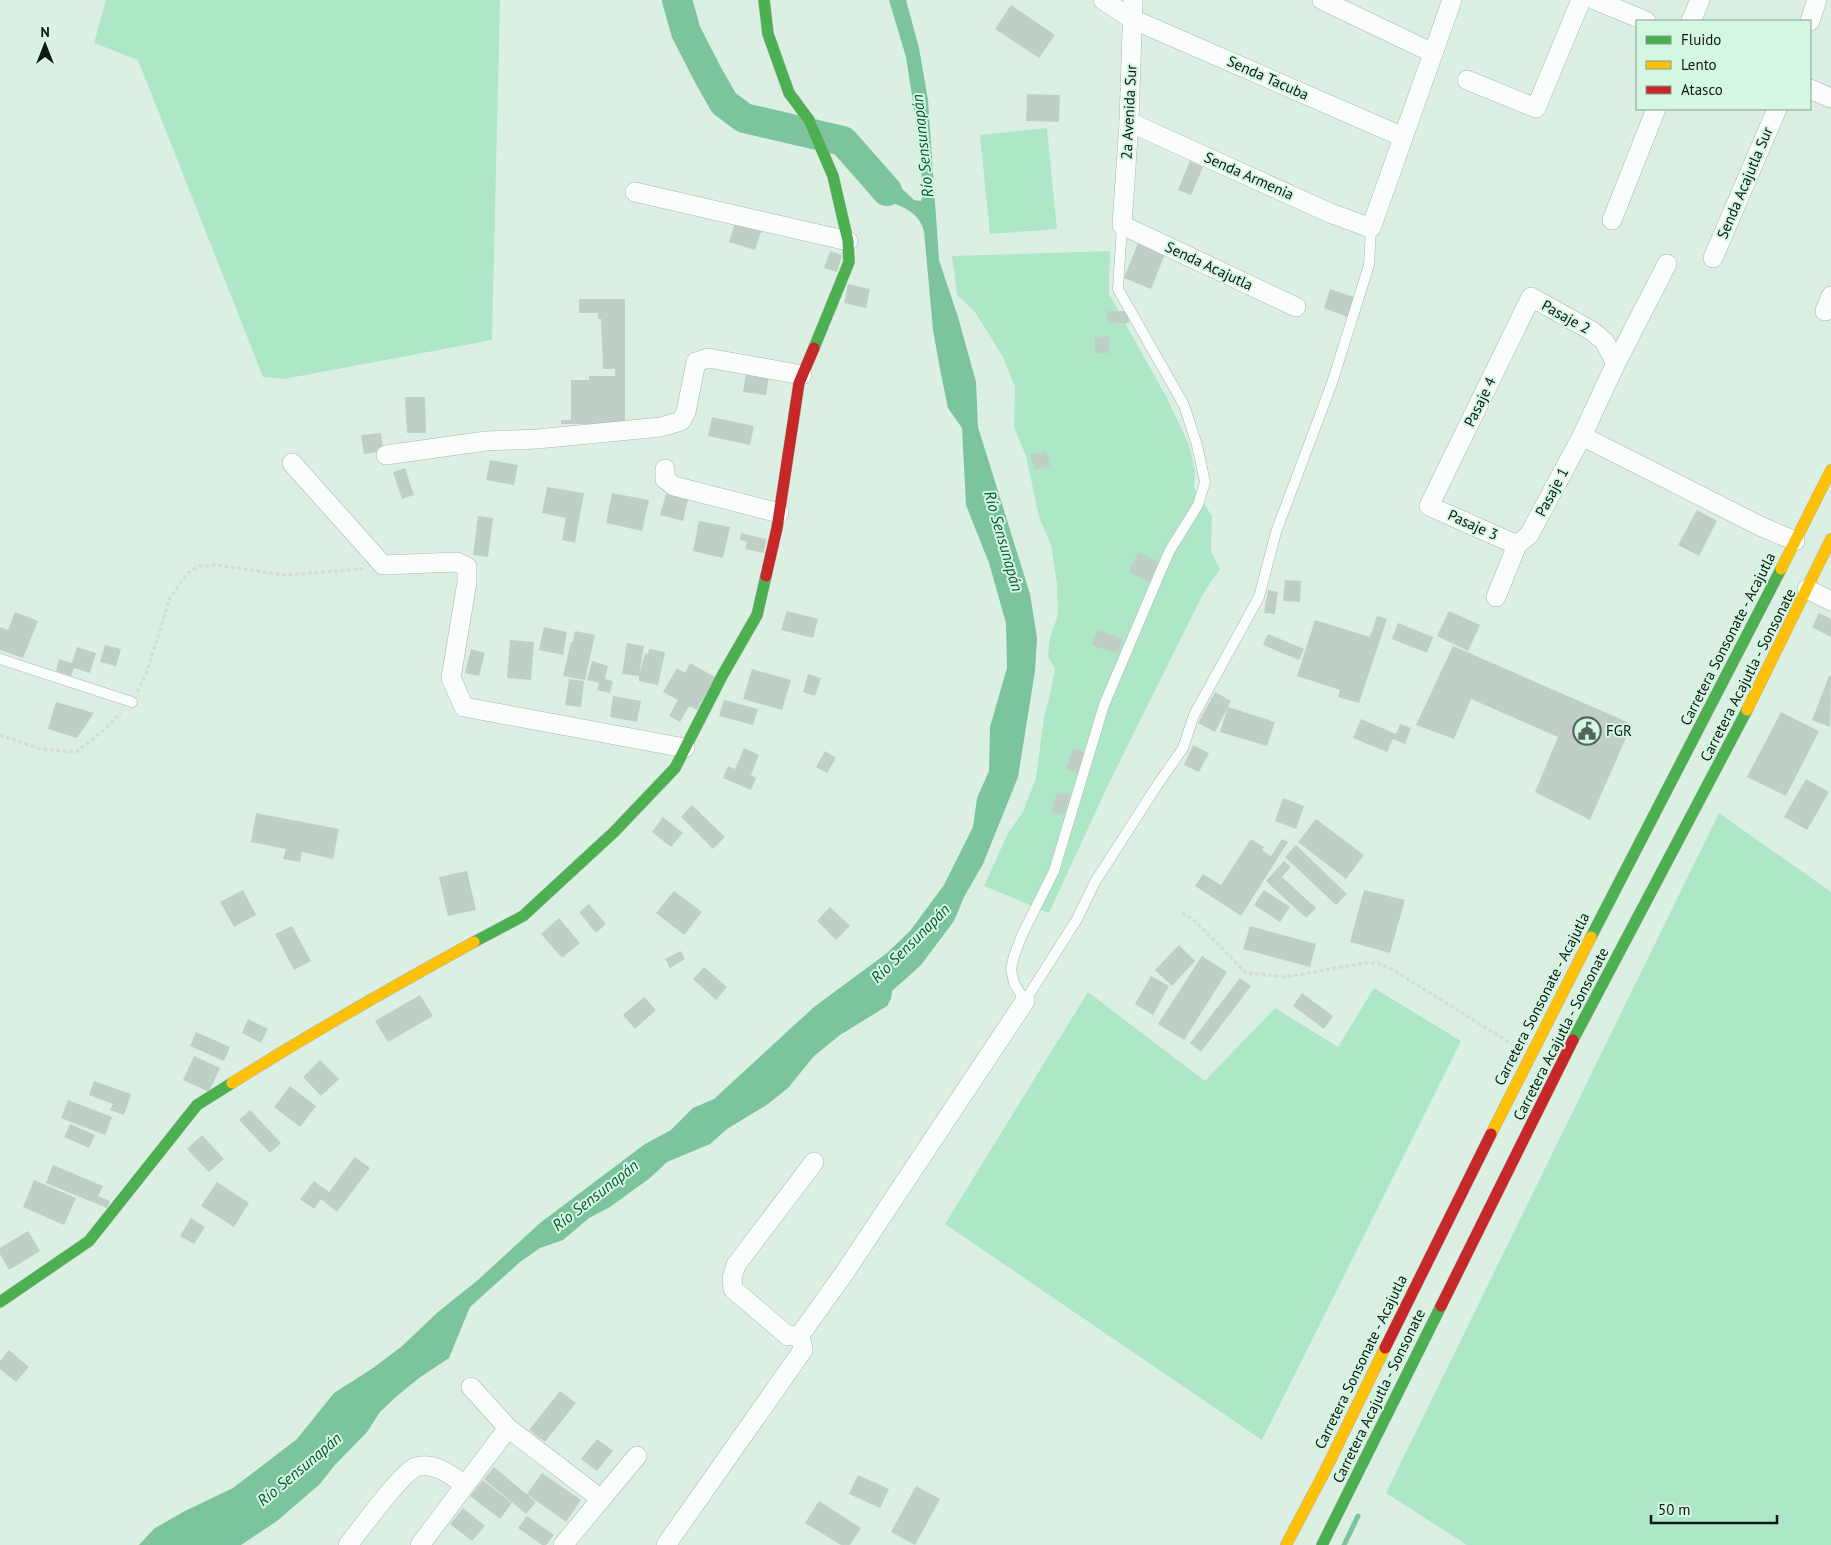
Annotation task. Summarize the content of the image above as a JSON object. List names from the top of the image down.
{
  "streets": {
    "main road": ["Carretera Sonsonate - Acajutla", "Carretera Acajutla - Sonsonate"],
    "street": [
      "Senda Tacuba",
      "2a Avenida Sur",
      "Senda Armenia",
      "Senda Acajutla Sur",
      "Senda Acajutla",
      "Pasaje 2",
      "Pasaje 4",
      "Pasaje 1",
      "Pasaje 3"
    ]
  },
  "crossings": [
    ["Senda Tacuba", "2a Avenida Sur"],
    ["2a Avenida Sur", "Senda Armenia"],
    ["2a Avenida Sur", "Senda Acajutla"],
    ["Pasaje 2", "Pasaje 4"],
    ["Pasaje 2", "Pasaje 1"],
    ["Pasaje 4", "Pasaje 3"],
    ["Pasaje 1", "Pasaje 3"]
  ],
  "water": ["Río Sensunapán"],
  "places": {
    "public building": ["FGR"]
  },
  "legend": ["Fluido", "Lento", "Atasco"],
  "scale_bar": "50 m",
  "north": "top"
}
